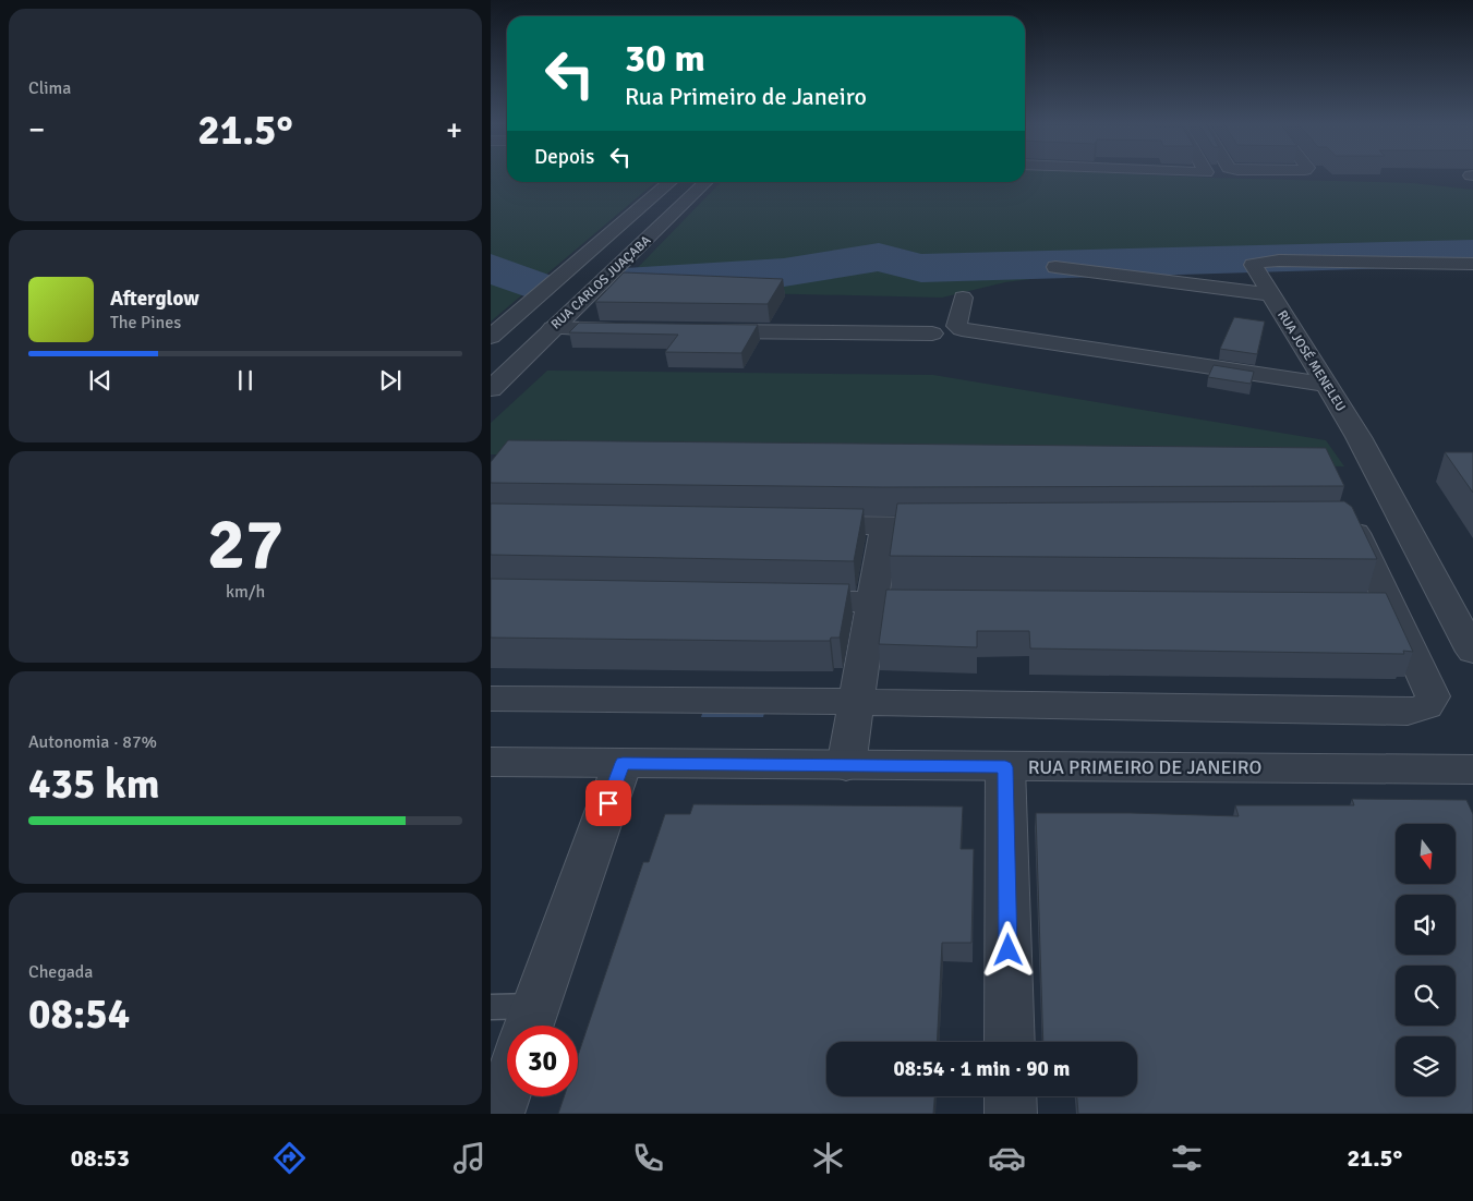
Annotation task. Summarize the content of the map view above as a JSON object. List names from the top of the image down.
{
  "streets": {
    "street": ["RUA CARLOS JUAÇABA", "RUA JOSÉ MENELEU", "RUA PRIMEIRO DE JANEIRO"]
  },
  "north": "bottom",
  "page": {
    "tile": [
      "Clima",
      ["27", "km/h"],
      ["Autonomia · 87%", "435 km"],
      ["Chegada", "08:54"]
    ],
    "turn": ["30 m", "Rua Primeiro de Janeiro"],
    "heat": ["−", "21.5°", "+"],
    "then": "Depois",
    "song": ["Afterglow", "The Pines"],
    "limit": "30",
    "trip": "08:54 · 1 min · 90 m",
    "tabs": ["08:53", "21.5°"]
  }
}
